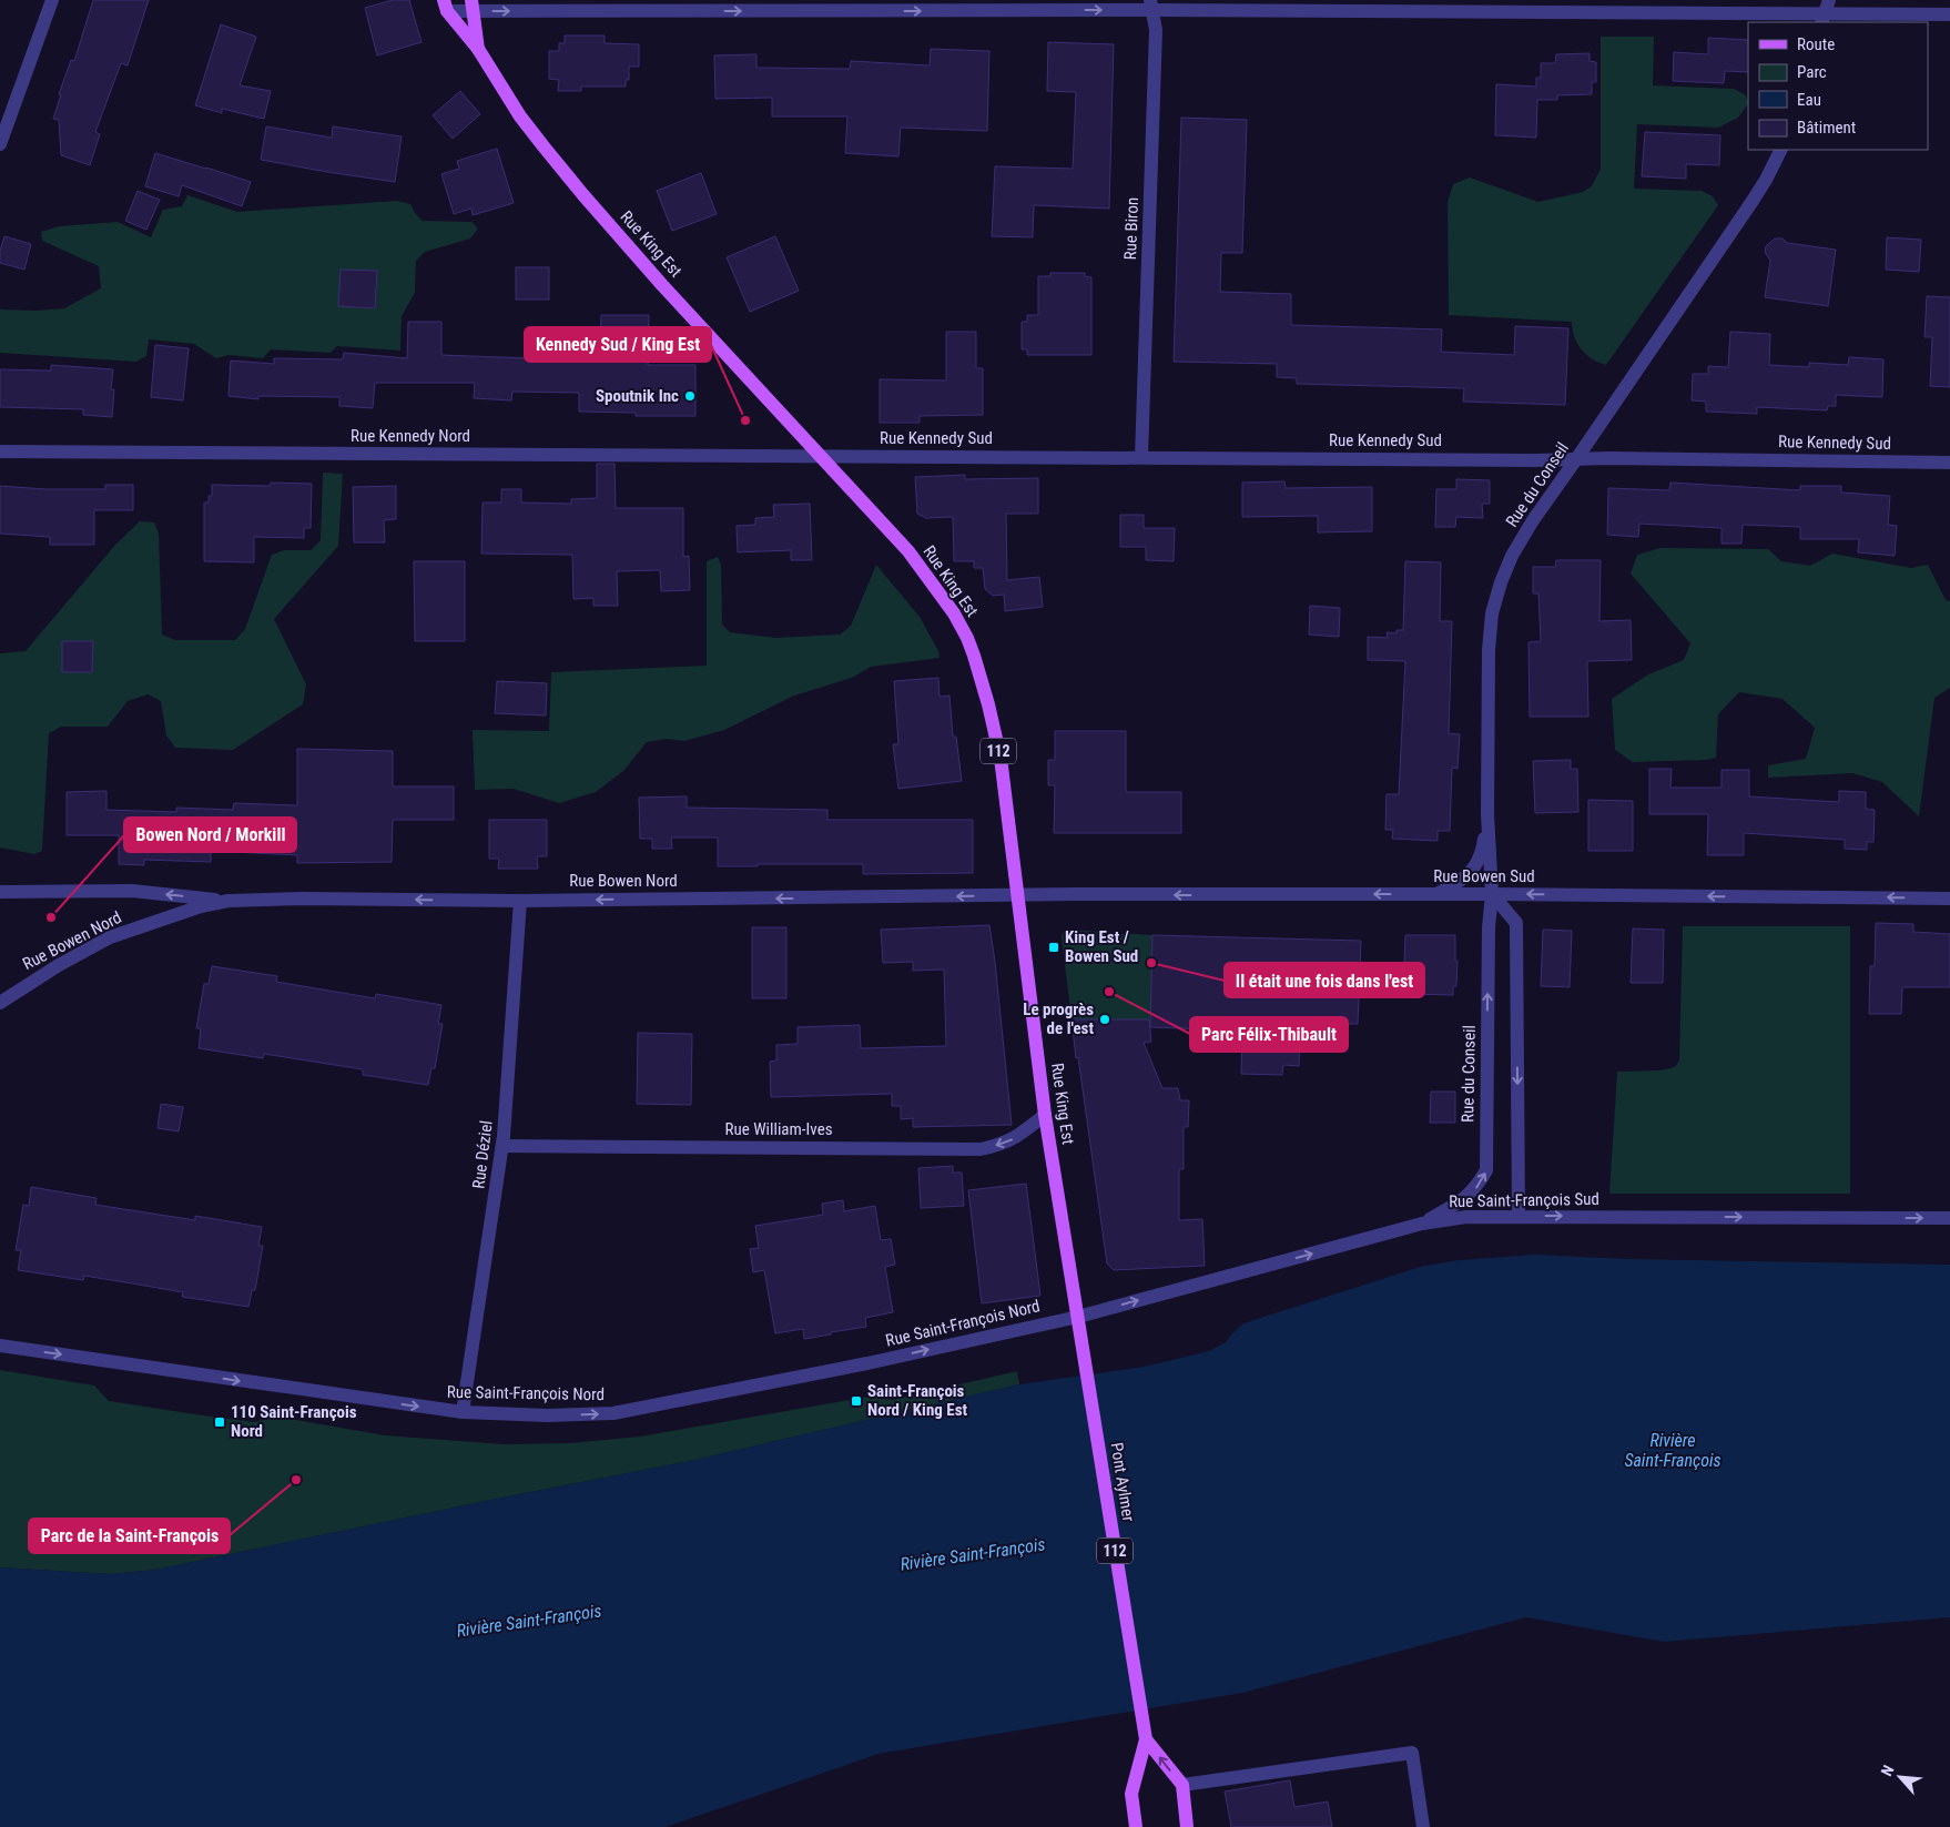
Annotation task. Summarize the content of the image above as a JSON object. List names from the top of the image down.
{
  "streets": {
    "main road": ["Rue King Est", "112", "Pont Aylmer"],
    "street": [
      "Rue Biron",
      "Rue Kennedy Nord",
      "Rue Kennedy Sud",
      "Rue du Conseil",
      "Rue Bowen Sud",
      "Rue Bowen Nord",
      "Rue William-Ives",
      "Rue Déziel",
      "Rue Saint-François Sud",
      "Rue Saint-François Nord"
    ]
  },
  "crossings": [
    ["Rue Biron", "Rue Kennedy Sud"],
    ["Rue King Est", "Rue Kennedy Nord"],
    ["Rue King Est", "Rue Kennedy Sud"],
    ["Rue King Est", "Rue Bowen Sud"],
    ["Rue King Est", "Rue Bowen Nord"],
    ["Rue King Est", "Rue William-Ives"],
    ["Rue King Est", "Rue Saint-François Sud"],
    ["Rue King Est", "Rue Saint-François Nord"],
    ["Rue King Est", "Pont Aylmer"],
    ["Rue Kennedy Nord", "Rue Kennedy Sud"],
    ["Rue Kennedy Sud", "Rue du Conseil"],
    ["Rue du Conseil", "Rue Bowen Sud"],
    ["Rue du Conseil", "Rue Saint-François Sud"],
    ["112", "Pont Aylmer"],
    ["Rue Bowen Sud", "Rue Bowen Nord"],
    ["Rue Bowen Nord", "Rue Déziel"],
    ["Rue William-Ives", "Rue Déziel"],
    ["Rue Déziel", "Rue Saint-François Nord"],
    ["Rue Saint-François Sud", "Rue Saint-François Nord"],
    ["Rue Saint-François Sud", "Pont Aylmer"],
    ["Rue Saint-François Nord", "Pont Aylmer"]
  ],
  "one_way": [
    "Rue Bowen Sud",
    "Rue Bowen Nord",
    "Rue William-Ives",
    "Rue Saint-François Sud",
    "Rue Saint-François Nord"
  ],
  "water": ["Rivière Saint-François"],
  "places": {
    "other": [
      "Spoutnik Inc",
      "Kennedy Sud / King Est",
      "Bowen Nord / Morkill",
      "Il était une fois dans l'est",
      "Parc Félix-Thibault",
      "Le progrès de l'est",
      "Parc de la Saint-François"
    ],
    "transit": ["King Est / Bowen Sud", "Saint-François Nord / King Est", "110 Saint-François Nord"]
  },
  "legend": [
    "Route",
    "Parc",
    "Eau",
    "Bâtiment"
  ],
  "north": "top left"
}
